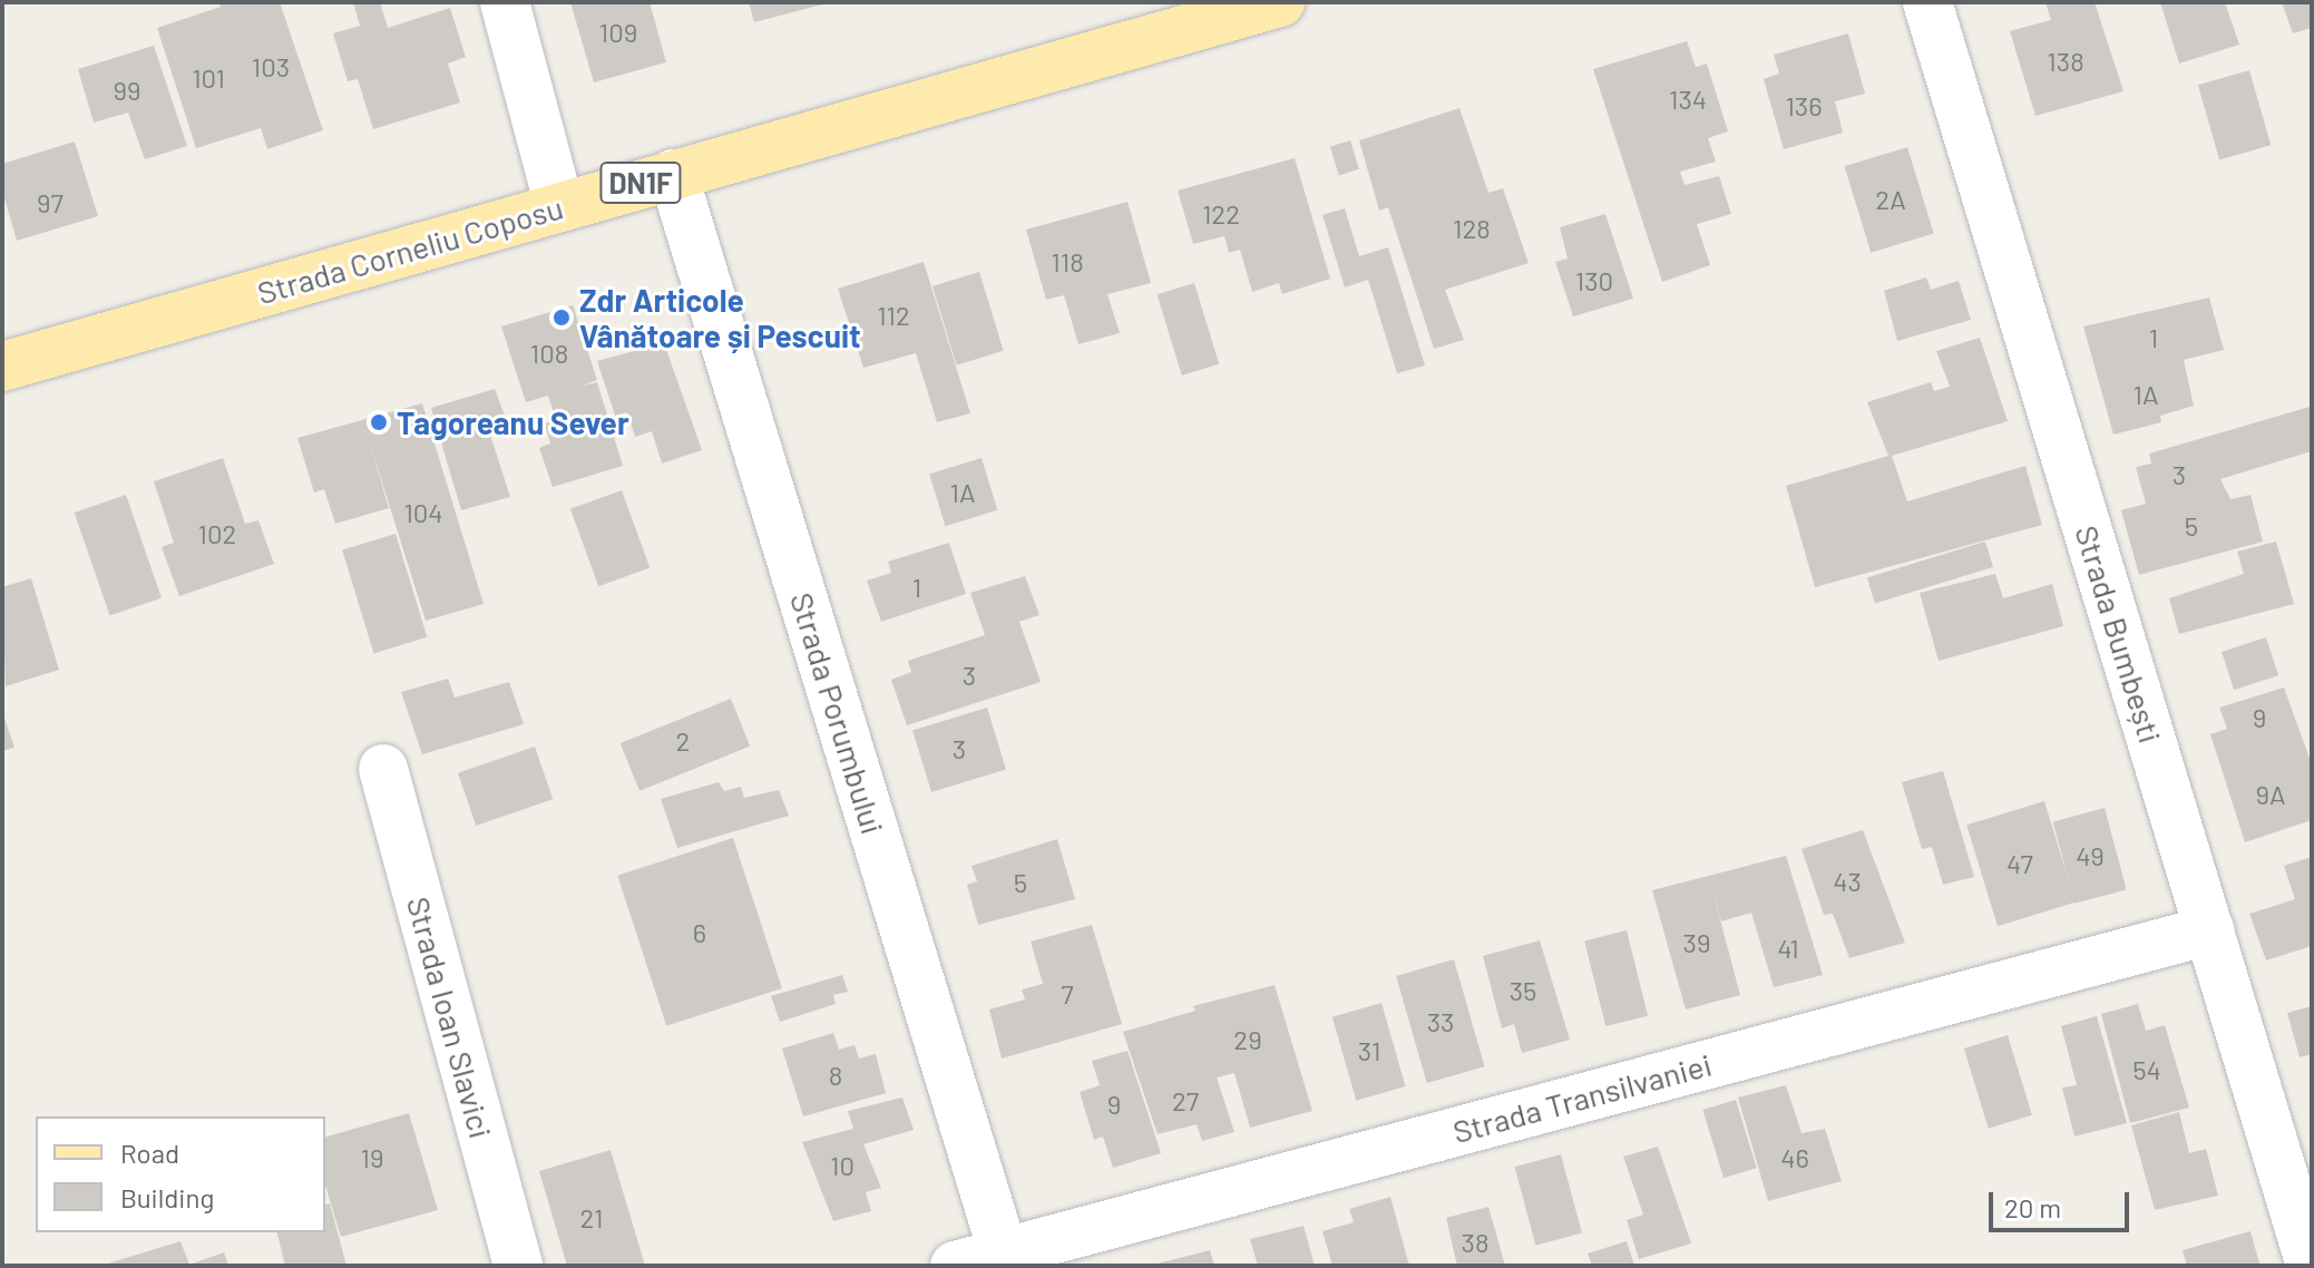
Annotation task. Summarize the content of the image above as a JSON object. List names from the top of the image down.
{
  "streets": {
    "main road": ["DN1F", "Strada Corneliu Coposu"],
    "street": [
      "Strada Bumbești",
      "Strada Porumbului",
      "Strada Ioan Slavici",
      "Strada Transilvaniei"
    ]
  },
  "crossings": [
    ["Strada Corneliu Coposu", "Strada Porumbului"],
    ["Strada Bumbești", "Strada Transilvaniei"],
    ["Strada Porumbului", "Strada Transilvaniei"]
  ],
  "places": ["Zdr Articole Vânătoare și Pescuit", "Tagoreanu Sever"],
  "house_numbers": [
    "109",
    "138",
    "103",
    "101",
    "99",
    "134",
    "136",
    "2A",
    "97",
    "122",
    "128",
    "118",
    "130",
    "112",
    "1",
    "108",
    "1A",
    "3",
    "1A",
    "104",
    "5",
    "102",
    "1",
    "3",
    "9",
    "2",
    "3",
    "9A",
    "49",
    "47",
    "43",
    "5",
    "6",
    "39",
    "41",
    "35",
    "7",
    "33",
    "29",
    "31",
    "54",
    "8",
    "27",
    "9",
    "19",
    "46",
    "10",
    "21",
    "38"
  ],
  "legend": ["Road", "Building"],
  "scale_bar": "20 m"
}
